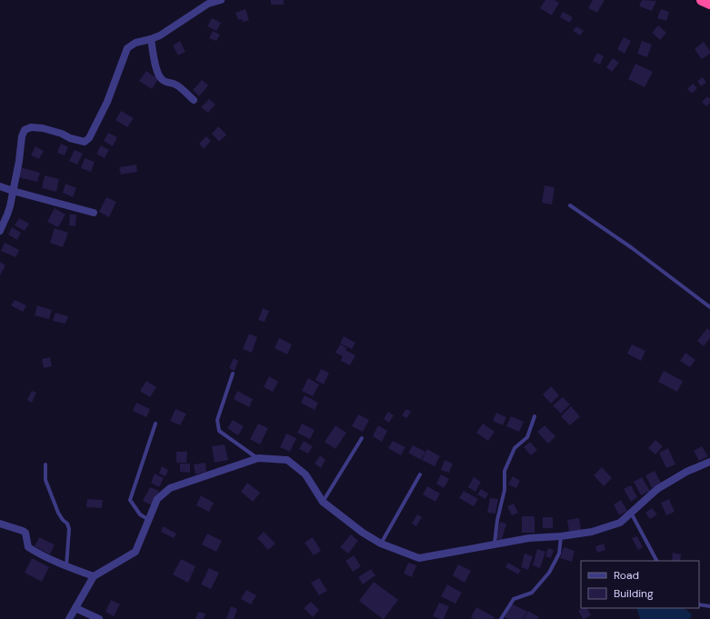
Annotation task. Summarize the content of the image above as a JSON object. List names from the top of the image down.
{
  "legend": ["Road", "Building"]
}
